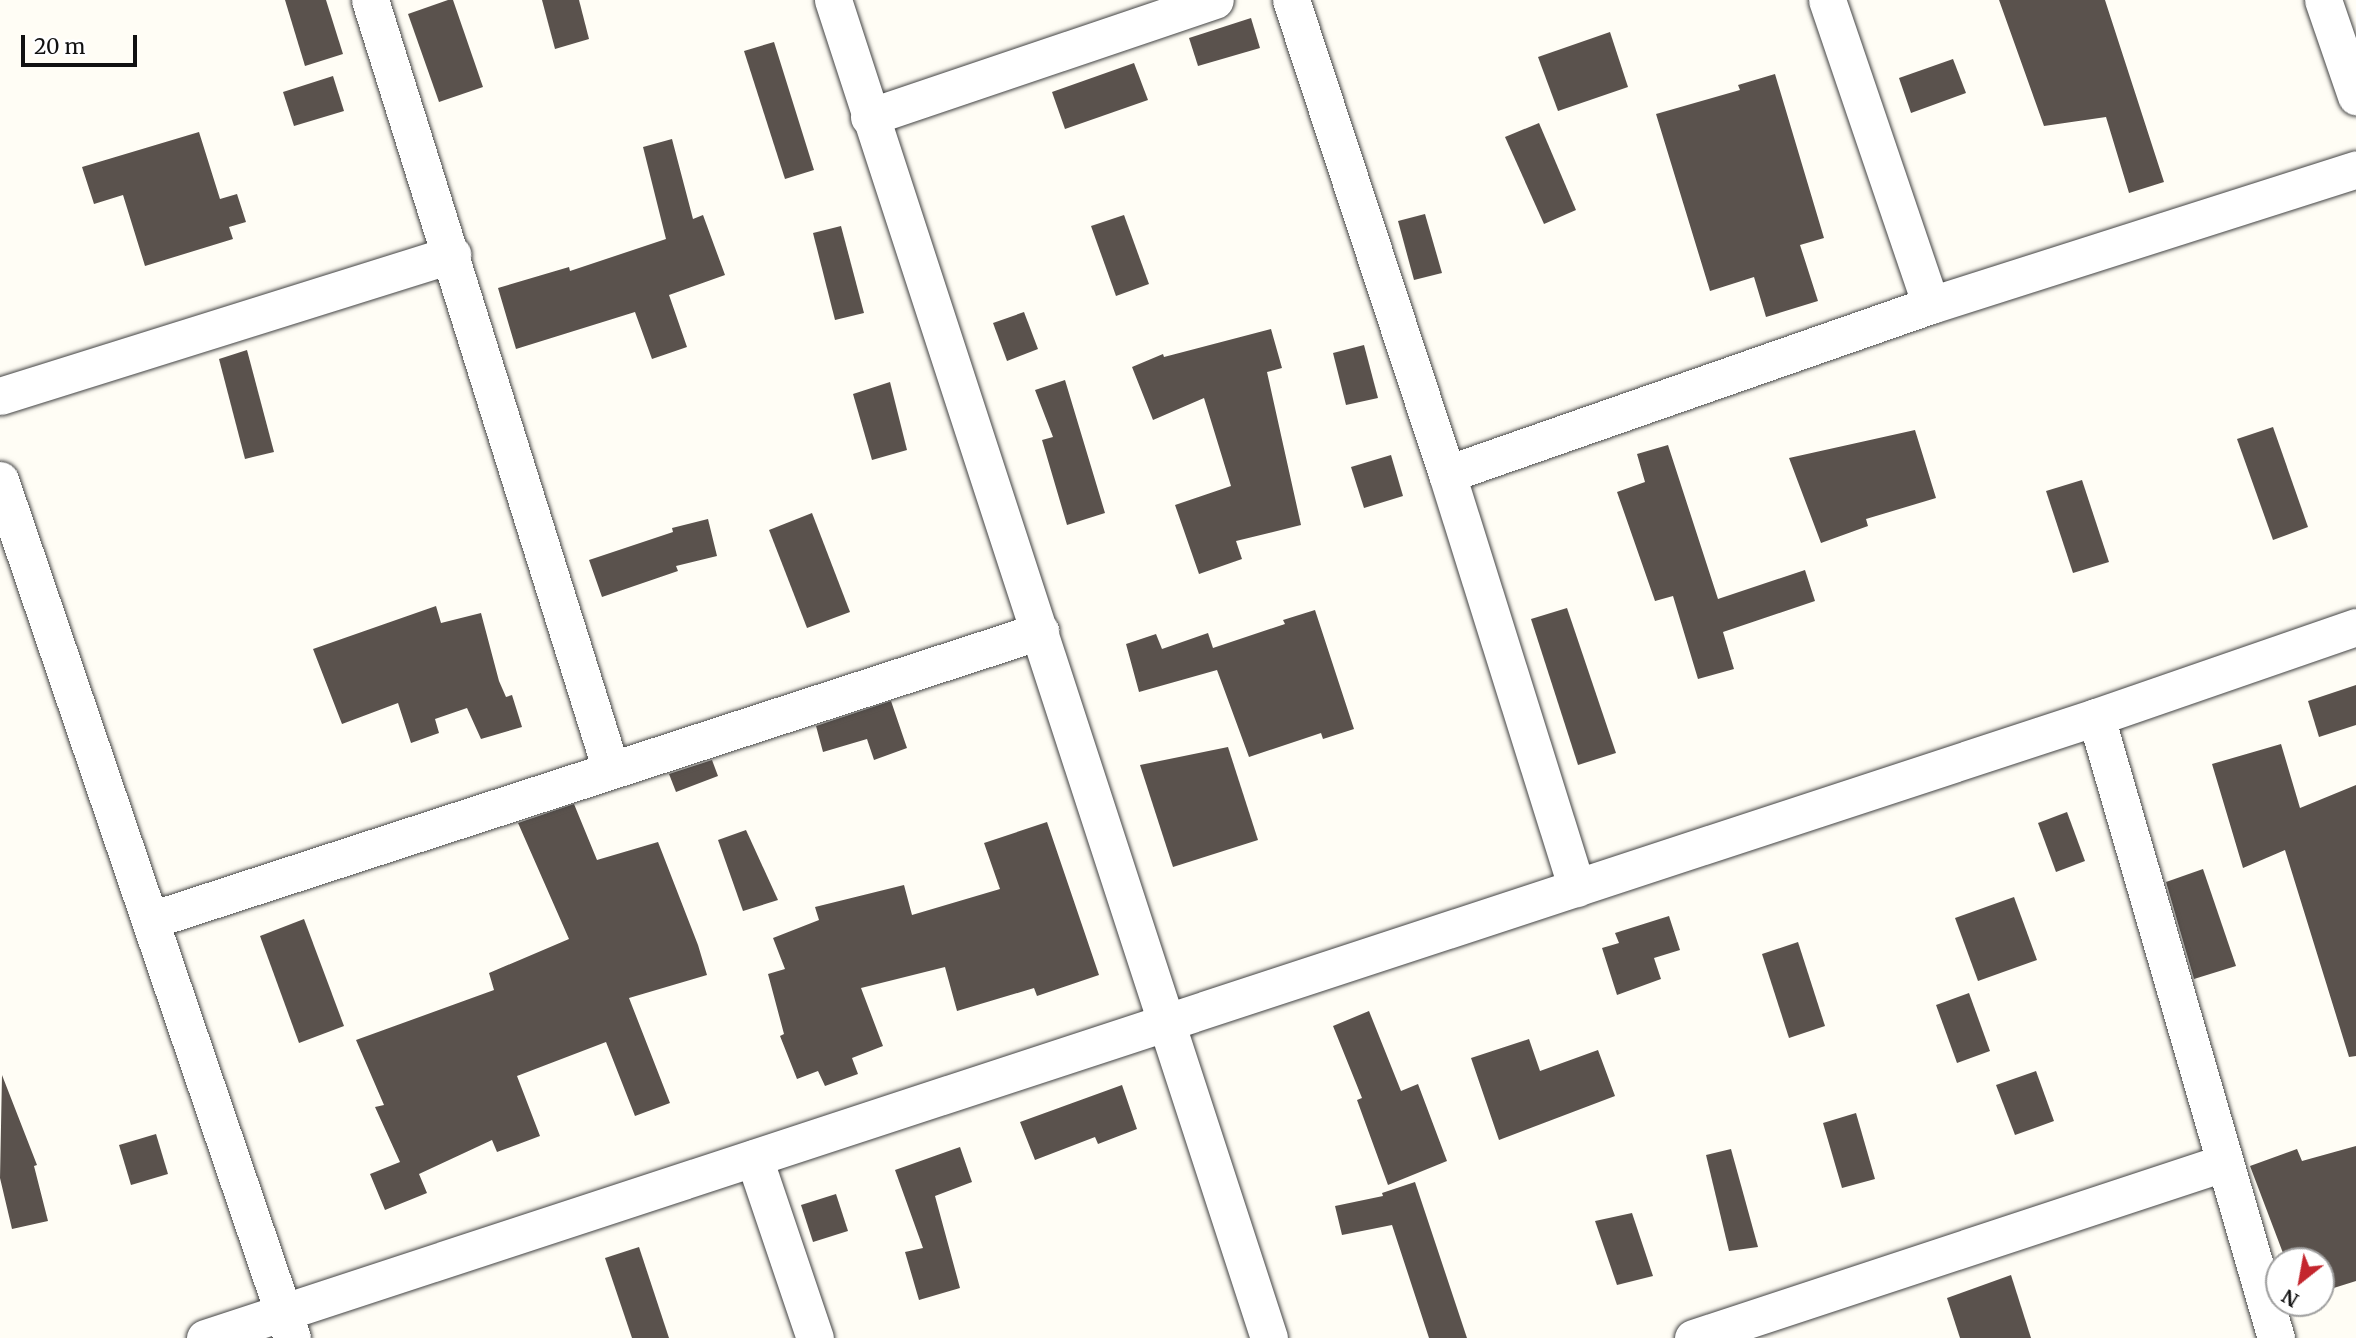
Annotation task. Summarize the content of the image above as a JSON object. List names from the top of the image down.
{
  "scale_bar": "20 m",
  "north": "bottom left"
}
